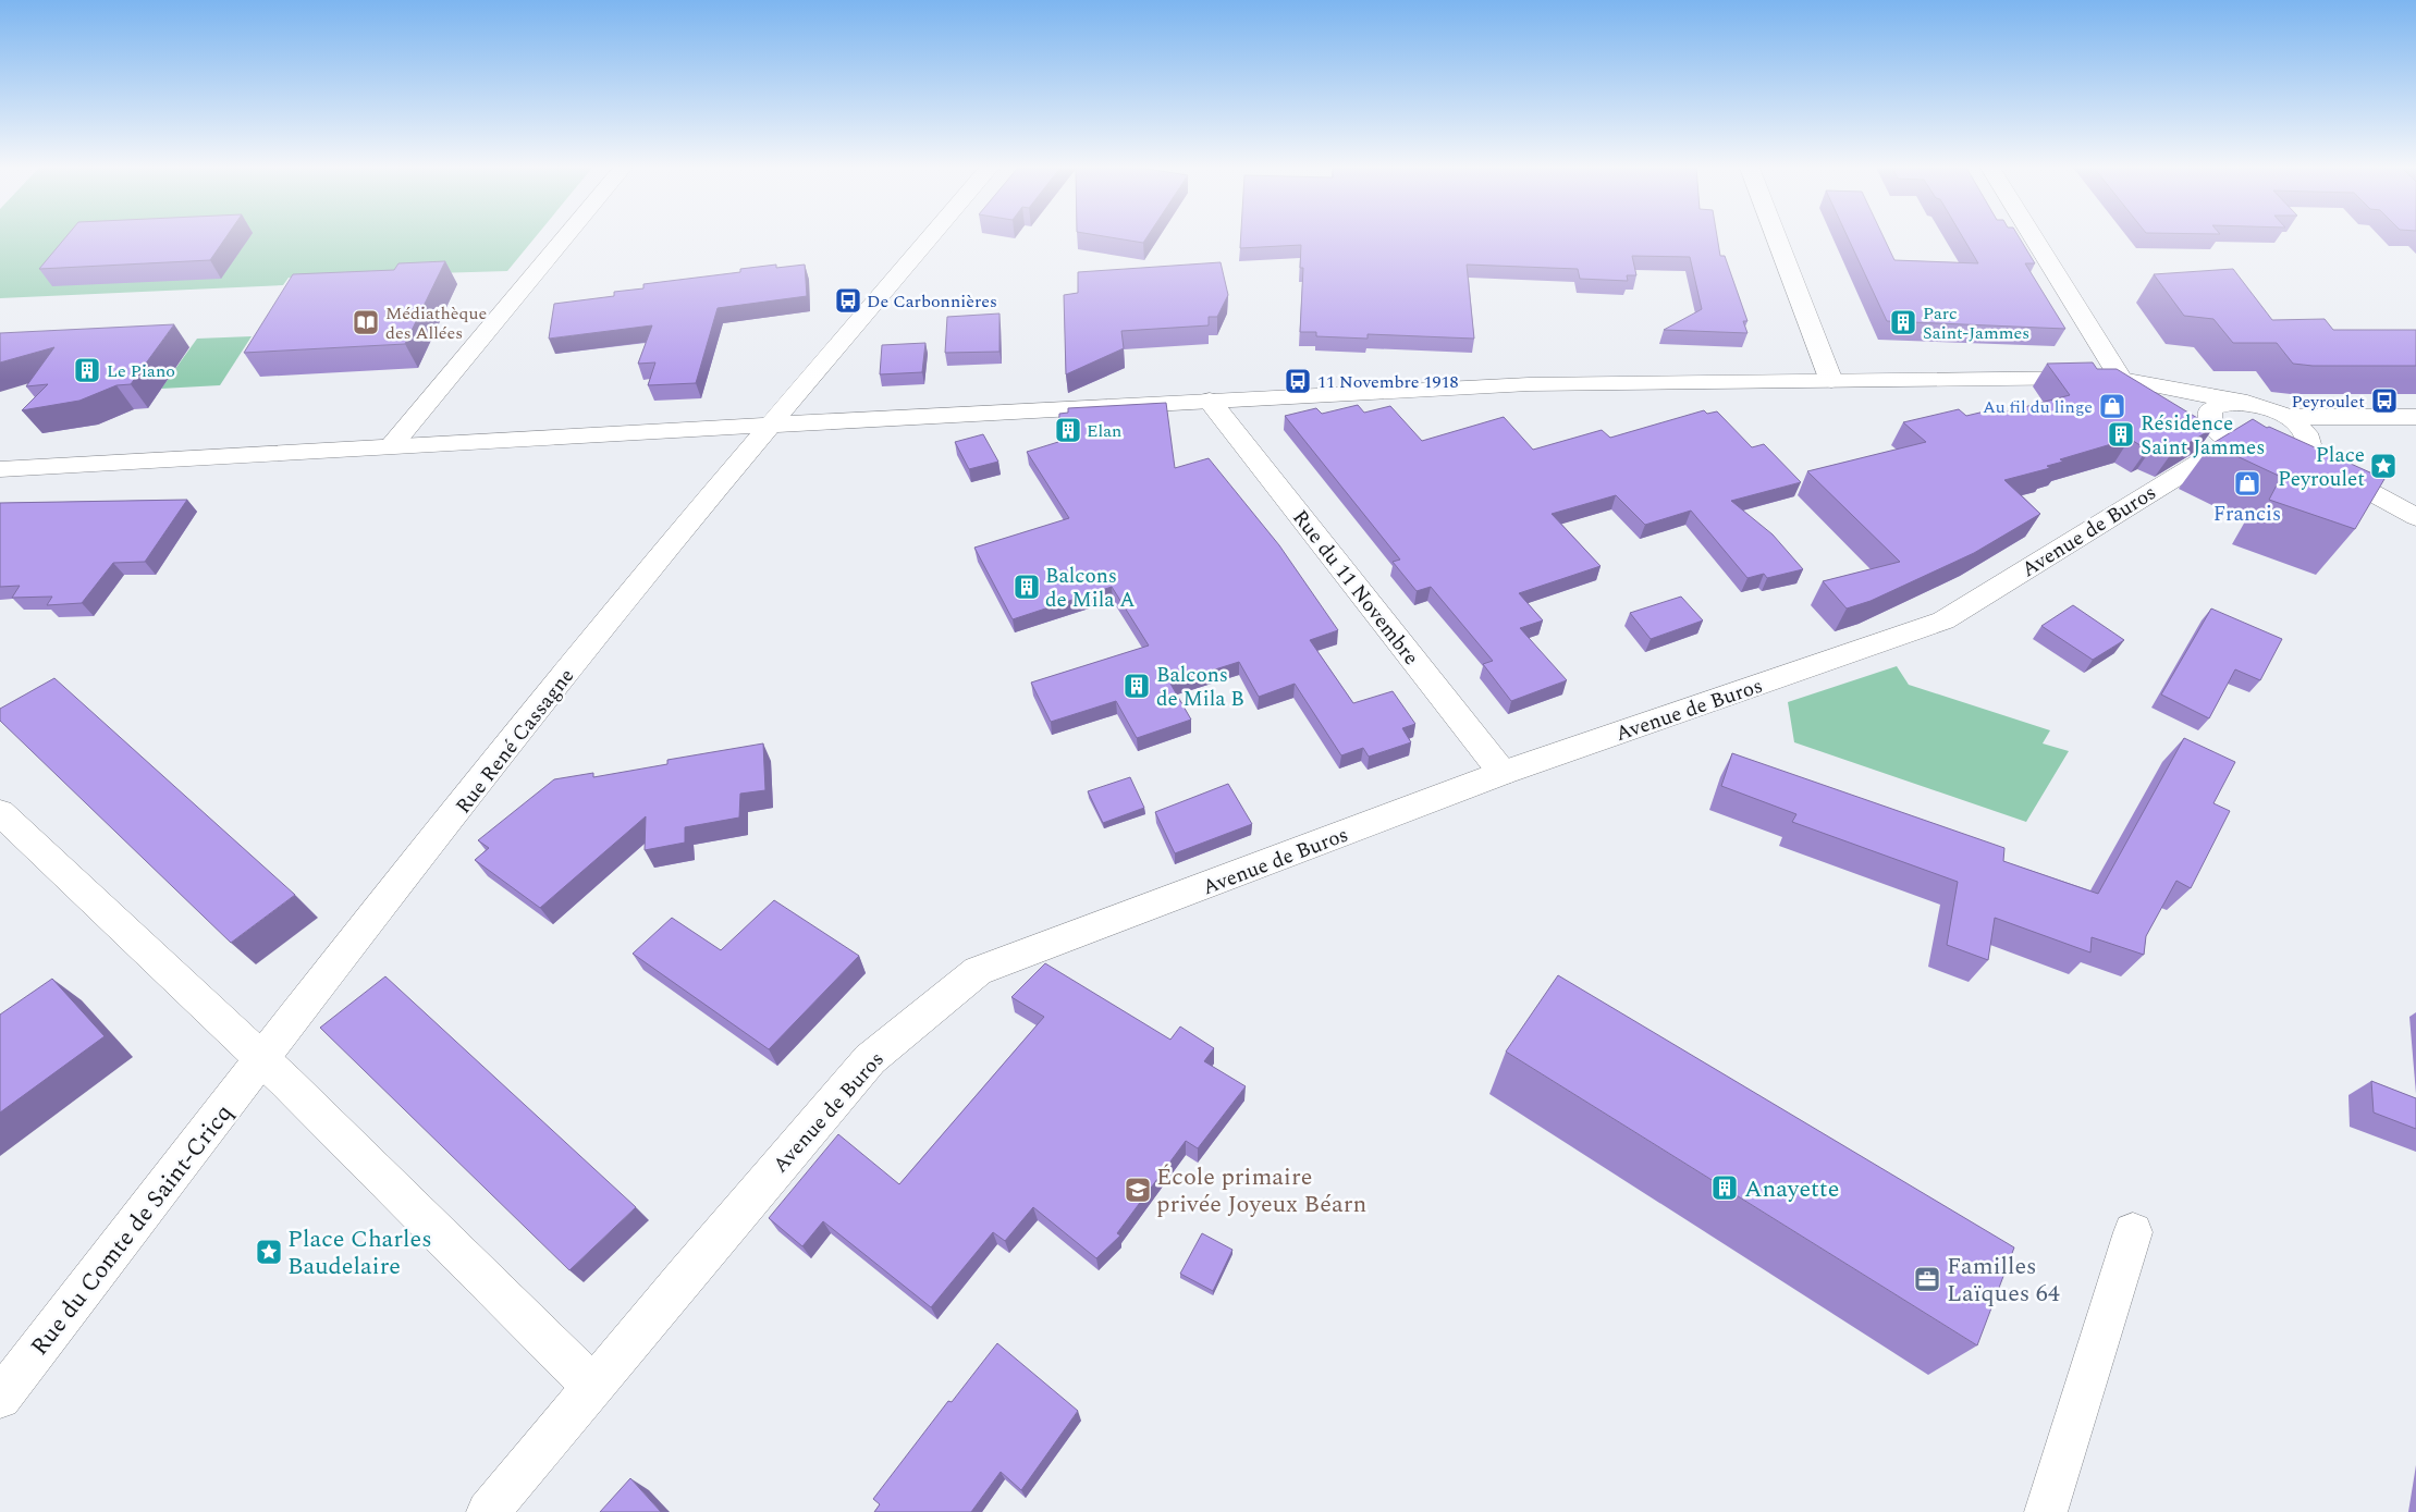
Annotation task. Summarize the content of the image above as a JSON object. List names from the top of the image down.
{
  "streets": {
    "street": [
      "Avenue de Buros",
      "Rue du 11 Novembre",
      "Rue René Cassagne",
      "Rue du Comte de Saint-Cricq"
    ]
  },
  "crossings": [
    ["Avenue de Buros", "Rue du 11 Novembre"],
    ["Rue René Cassagne", "Rue du Comte de Saint-Cricq"]
  ],
  "places": {
    "bus stop": ["De Carbonnières", "11 Novembre 1918", "Peyroulet"],
    "library": ["Médiathèque des Allées"],
    "building": [
      "Parc Saint-Jammes",
      "Le Piano",
      "Elan",
      "Résidence Saint Jammes",
      "Balcons de Mila A",
      "Balcons de Mila B",
      "Anayette"
    ],
    "shop": ["Au fil du linge", "Francis"],
    "place": ["Place Peyroulet", "Place Charles Baudelaire"],
    "school or university": ["École primaire privée Joyeux Béarn"],
    "office": ["Familles Laïques 64"]
  }
}
